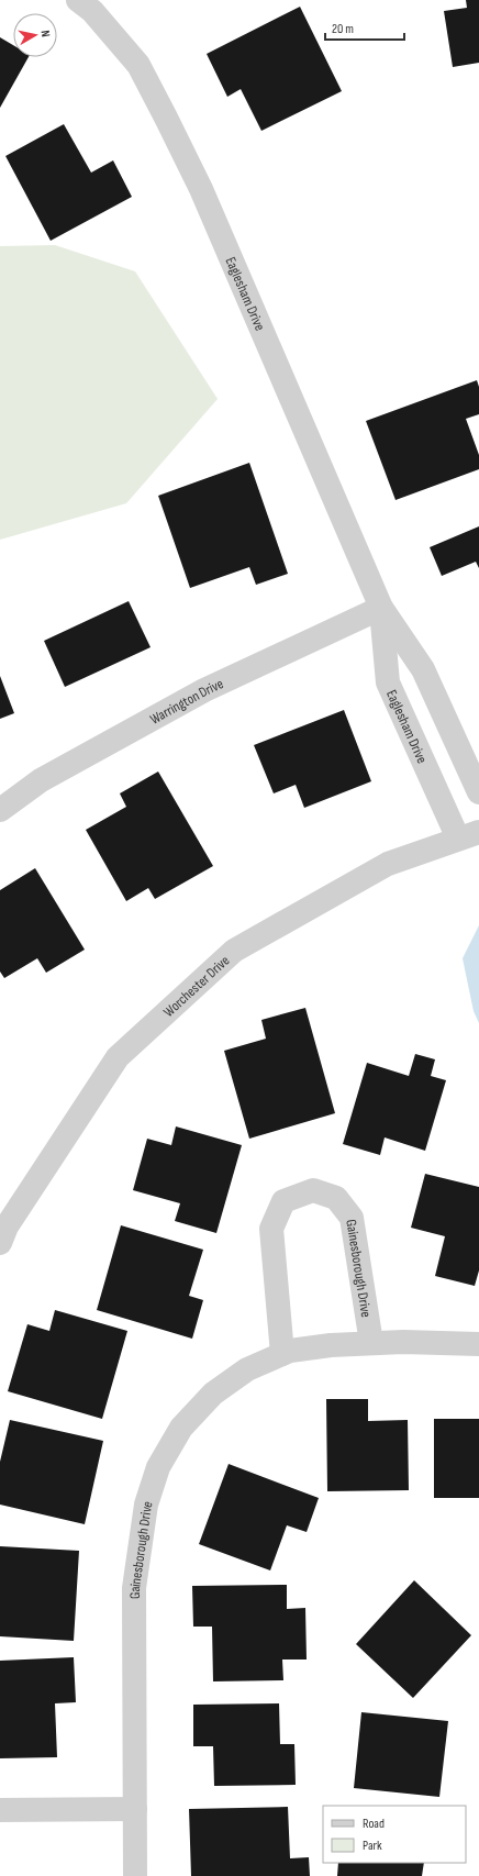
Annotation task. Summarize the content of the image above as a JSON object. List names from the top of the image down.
{
  "streets": {
    "street": [
      "Eaglesham Drive",
      "Warrington Drive",
      "Worchester Drive",
      "Gainesborough Drive"
    ]
  },
  "crossings": [
    ["Eaglesham Drive", "Warrington Drive"],
    ["Eaglesham Drive", "Worchester Drive"]
  ],
  "legend": ["Road", "Park"],
  "scale_bar": "20 m",
  "north": "right"
}
